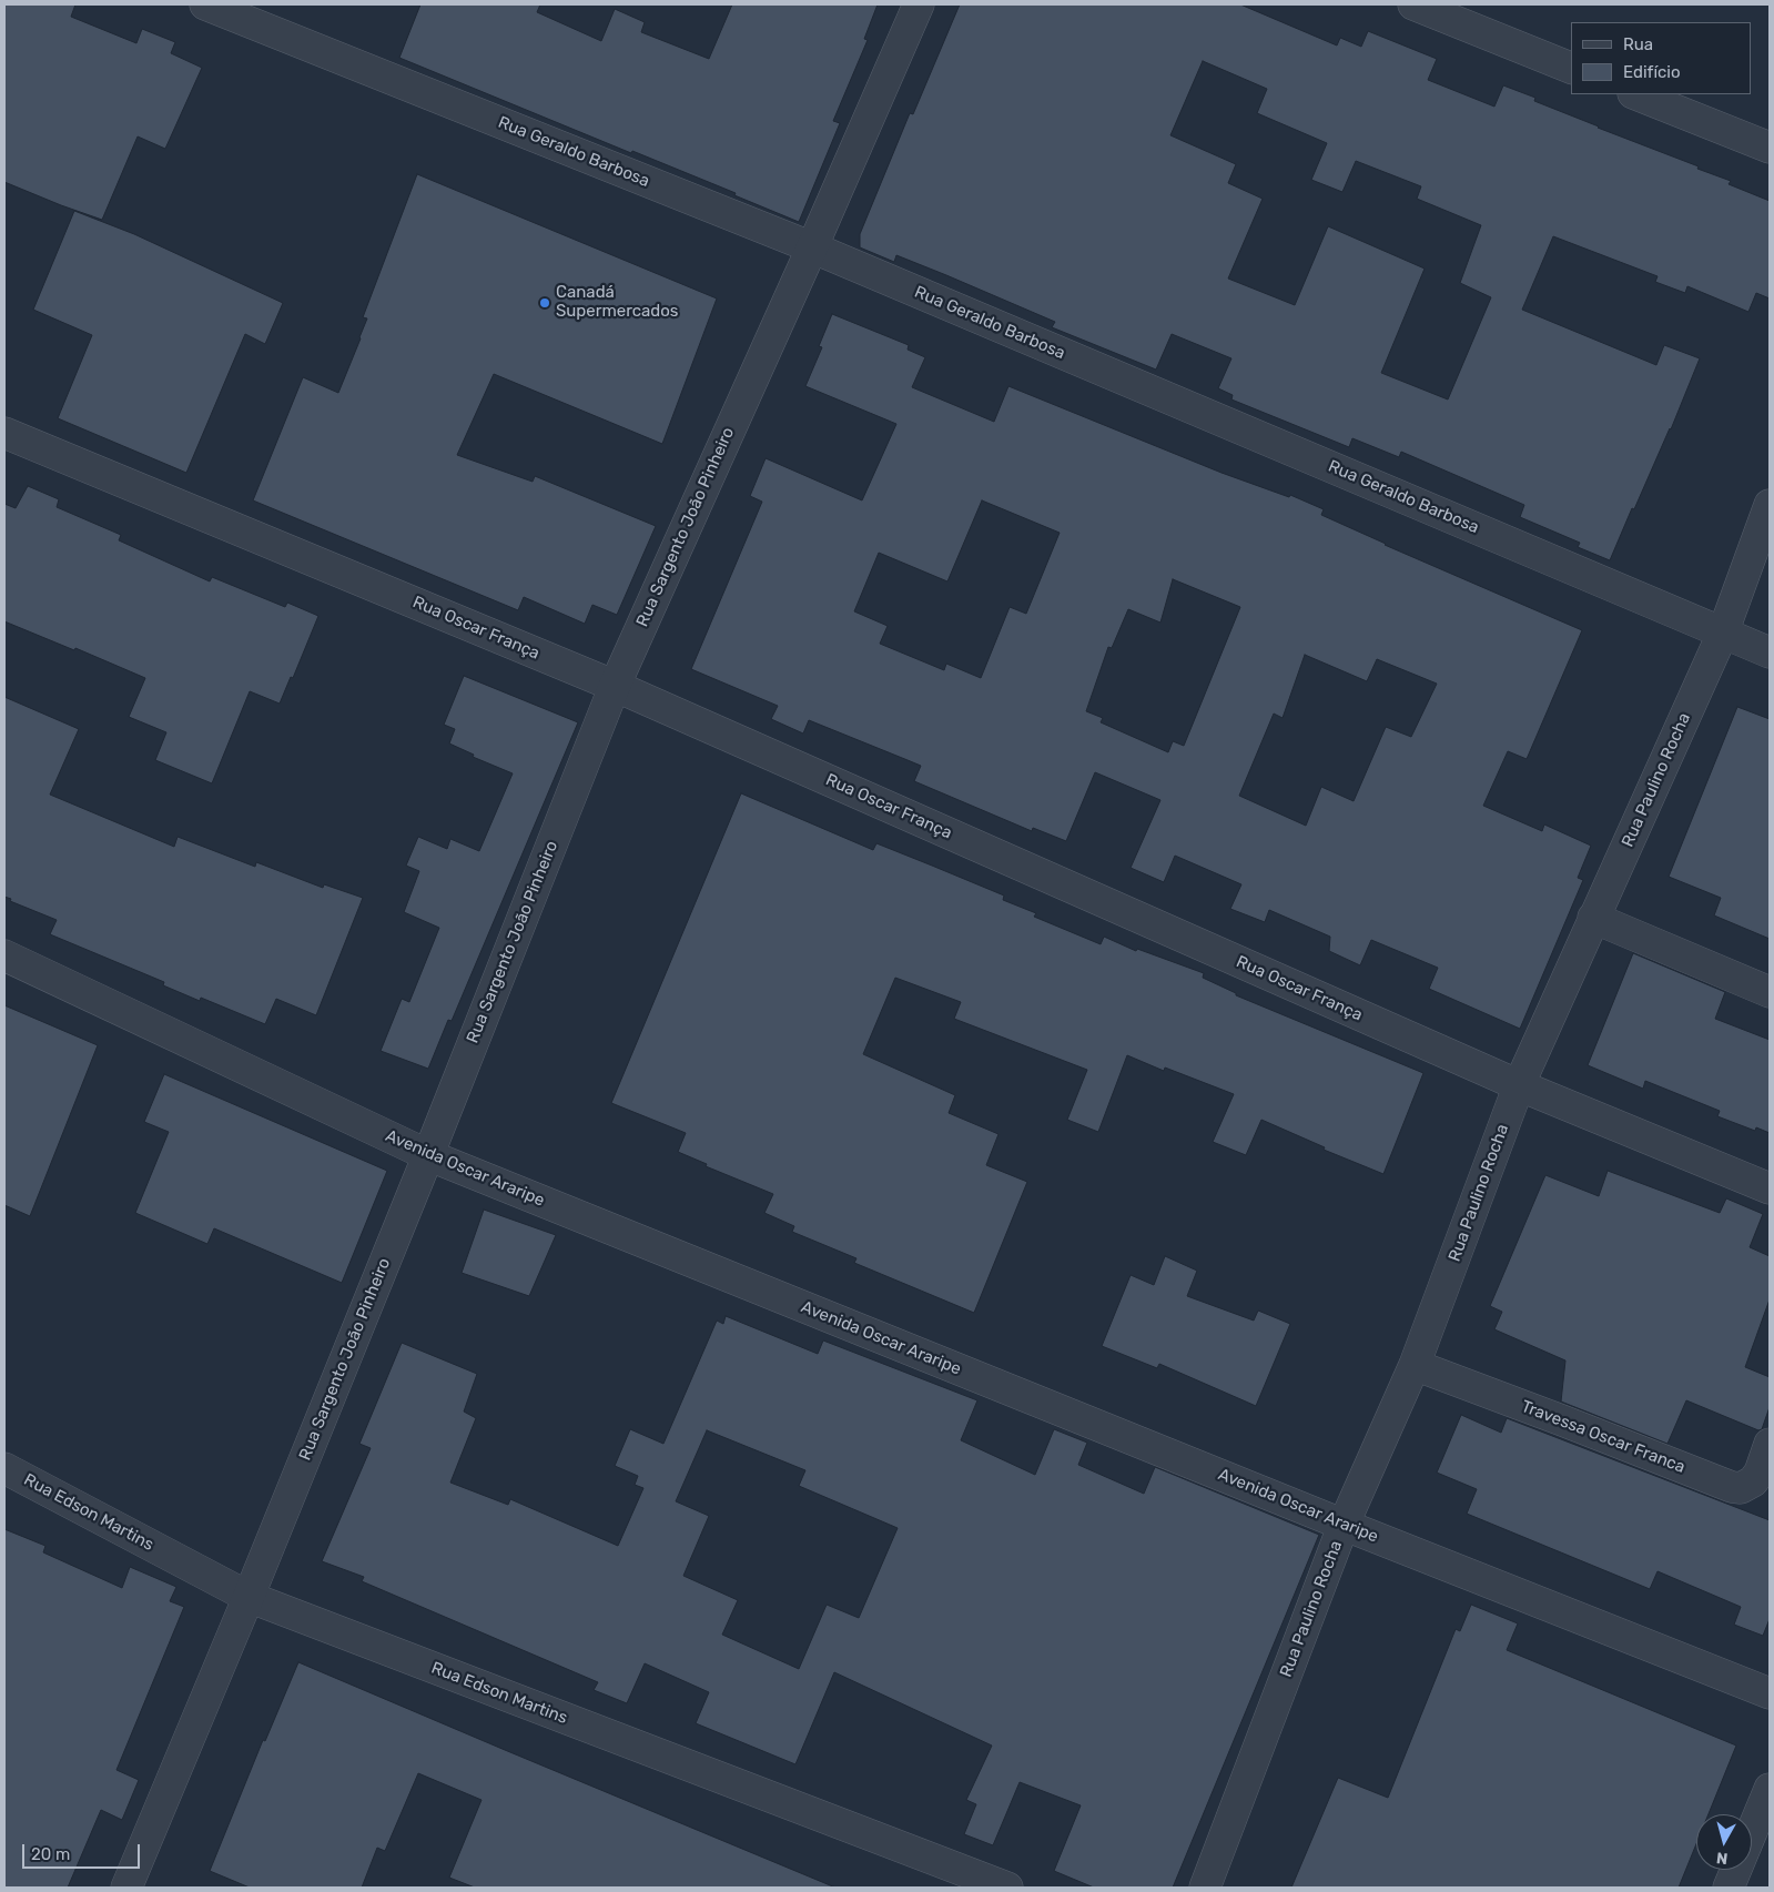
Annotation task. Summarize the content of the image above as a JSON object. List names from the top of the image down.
{
  "streets": {
    "street": [
      "Rua Geraldo Barbosa",
      "Rua Sargento João Pinheiro",
      "Rua Oscar França",
      "Rua Paulino Rocha",
      "Avenida Oscar Araripe",
      "Travessa Oscar Franca",
      "Rua Edson Martins"
    ]
  },
  "crossings": [
    ["Rua Geraldo Barbosa", "Rua Sargento João Pinheiro"],
    ["Rua Geraldo Barbosa", "Rua Paulino Rocha"],
    ["Rua Sargento João Pinheiro", "Rua Oscar França"],
    ["Rua Sargento João Pinheiro", "Avenida Oscar Araripe"],
    ["Rua Sargento João Pinheiro", "Rua Edson Martins"],
    ["Rua Oscar França", "Rua Paulino Rocha"],
    ["Rua Paulino Rocha", "Avenida Oscar Araripe"],
    ["Rua Paulino Rocha", "Travessa Oscar Franca"]
  ],
  "places": ["Canadá Supermercados"],
  "legend": ["Rua", "Edifício"],
  "scale_bar": "20 m",
  "north": "bottom"
}
